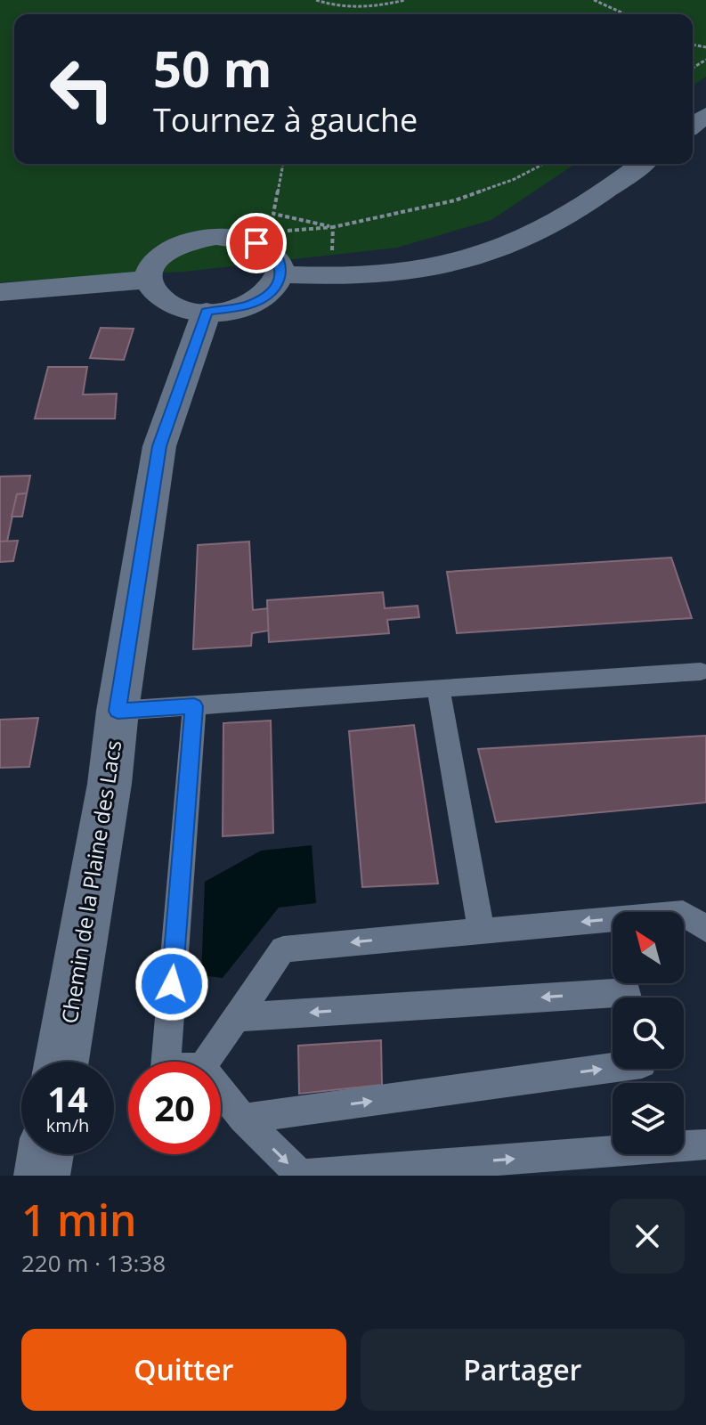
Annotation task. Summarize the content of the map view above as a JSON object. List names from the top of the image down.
{
  "streets": {
    "main road": ["Chemin de la Plaine des Lacs"]
  },
  "north": "top left",
  "page": {
    "turn": ["50 m", "Tournez à gauche"],
    "speed": "14 km/h",
    "limit": "20",
    "heading": ["1 min", "220 m · 13:38"],
    "buttons": ["Quitter", "Partager"]
  }
}
